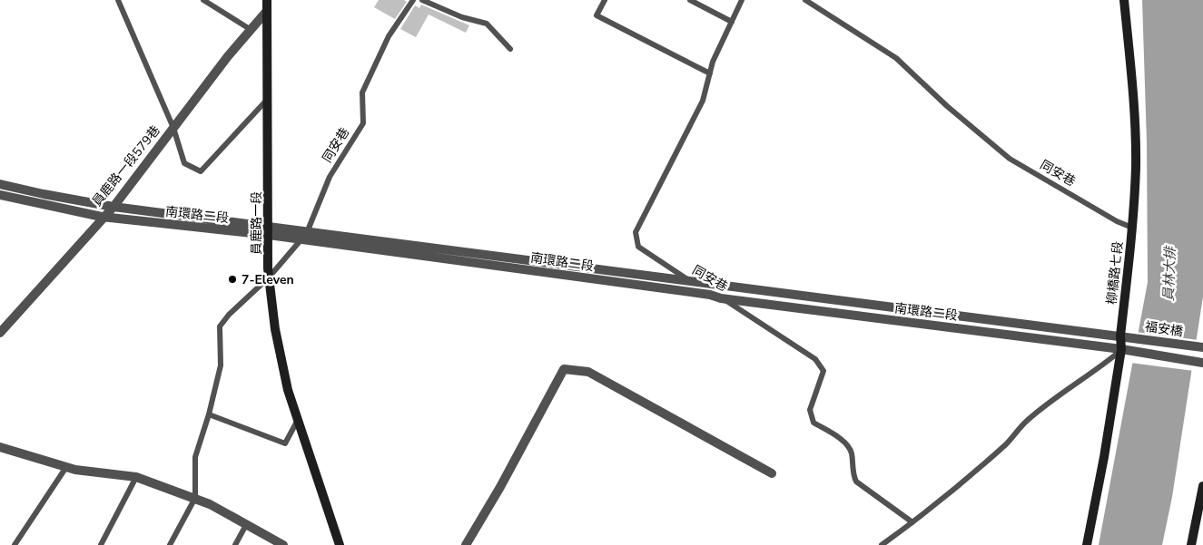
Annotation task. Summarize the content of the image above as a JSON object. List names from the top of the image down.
{
  "streets": {
    "main road": ["員鹿路一段", "柳橋路七段"],
    "street": ["員鹿路一段579巷", "南環路二段", "福安橋"],
    "lane": ["同安巷"]
  },
  "crossings": [
    ["同安巷", "南環路二段"],
    ["同安巷", "柳橋路七段"],
    ["員鹿路一段579巷", "南環路二段"],
    ["員鹿路一段579巷", "員鹿路一段"],
    ["南環路二段", "員鹿路一段"],
    ["南環路二段", "柳橋路七段"],
    ["南環路二段", "福安橋"],
    ["柳橋路七段", "福安橋"]
  ],
  "water": ["員林大排"],
  "places": ["7-Eleven"]
}
